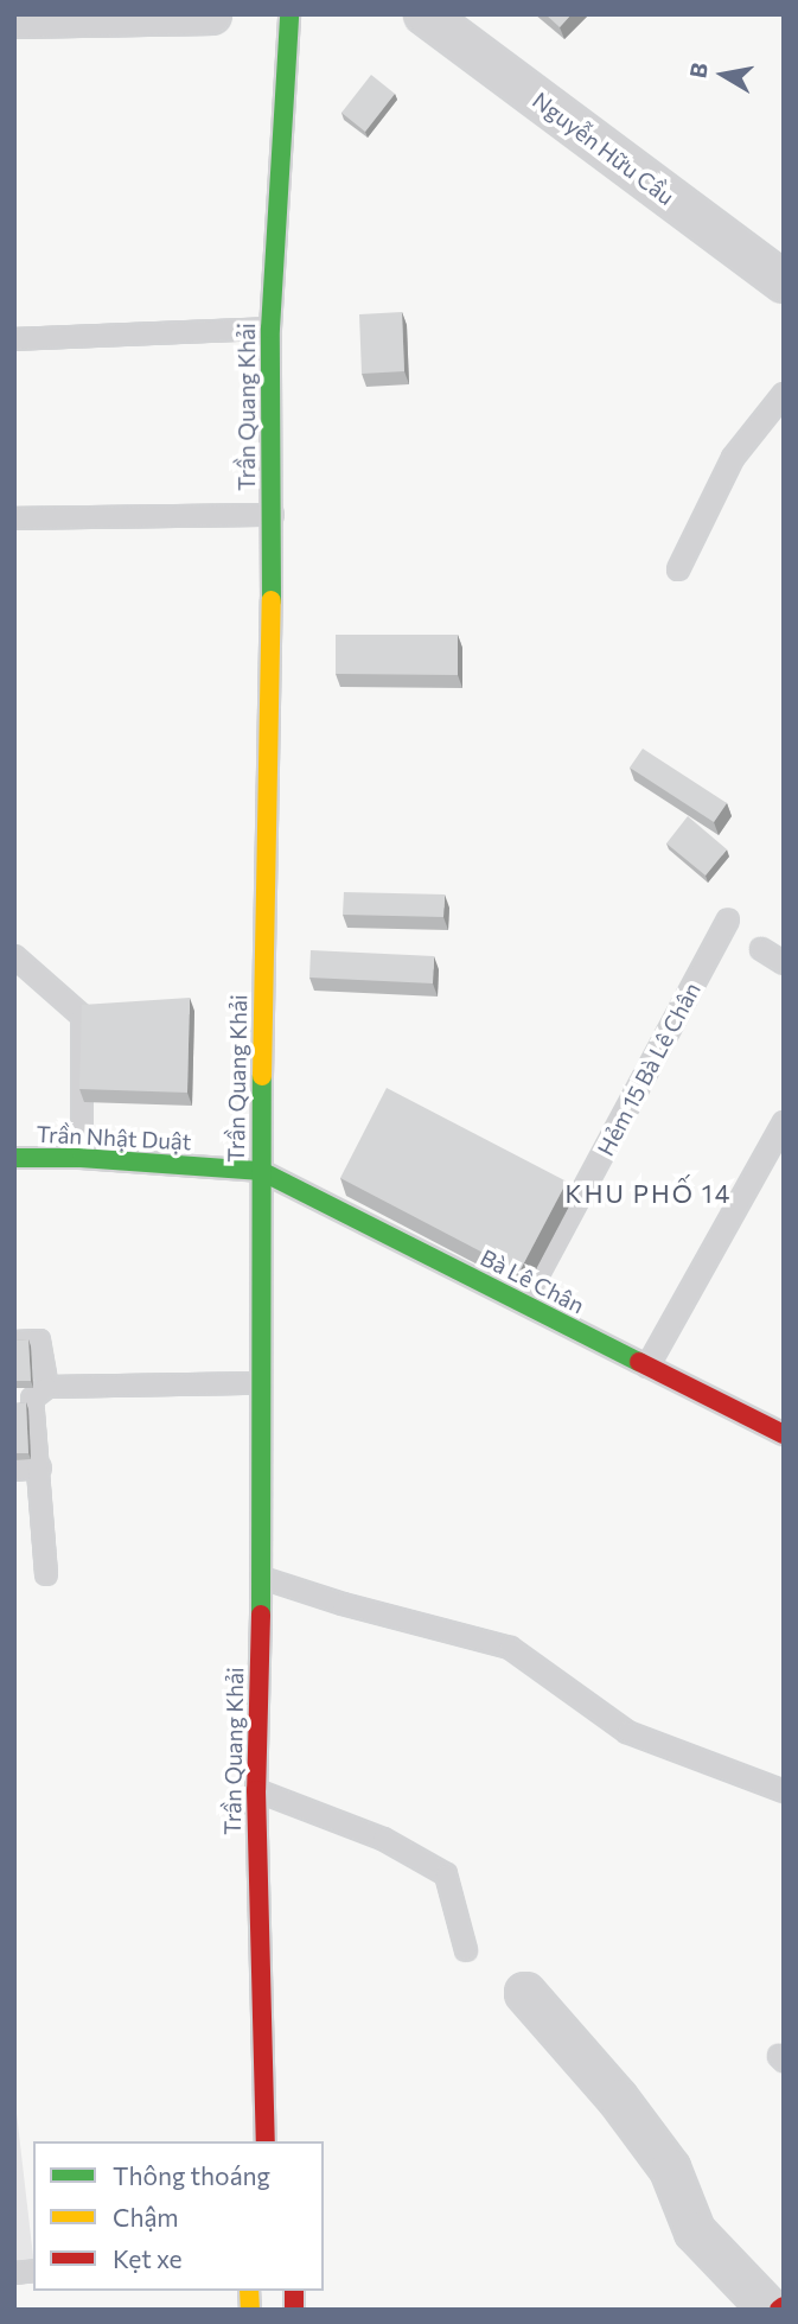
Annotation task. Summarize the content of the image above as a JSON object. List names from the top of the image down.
{
  "streets": {
    "street": [
      "Nguyễn Hữu Cầu",
      "Trần Quang Khải",
      "Trần Nhật Duật",
      "Bà Lê Chân"
    ],
    "lane": ["Hẻm 15 Bà Lê Chân"]
  },
  "crossings": [
    ["Trần Quang Khải", "Trần Nhật Duật"],
    ["Trần Quang Khải", "Bà Lê Chân"],
    ["Hẻm 15 Bà Lê Chân", "Bà Lê Chân"],
    ["Trần Nhật Duật", "Bà Lê Chân"]
  ],
  "districts": ["KHU PHỐ 14"],
  "legend": ["Thông thoáng", "Chậm", "Kẹt xe"],
  "north": "left"
}
